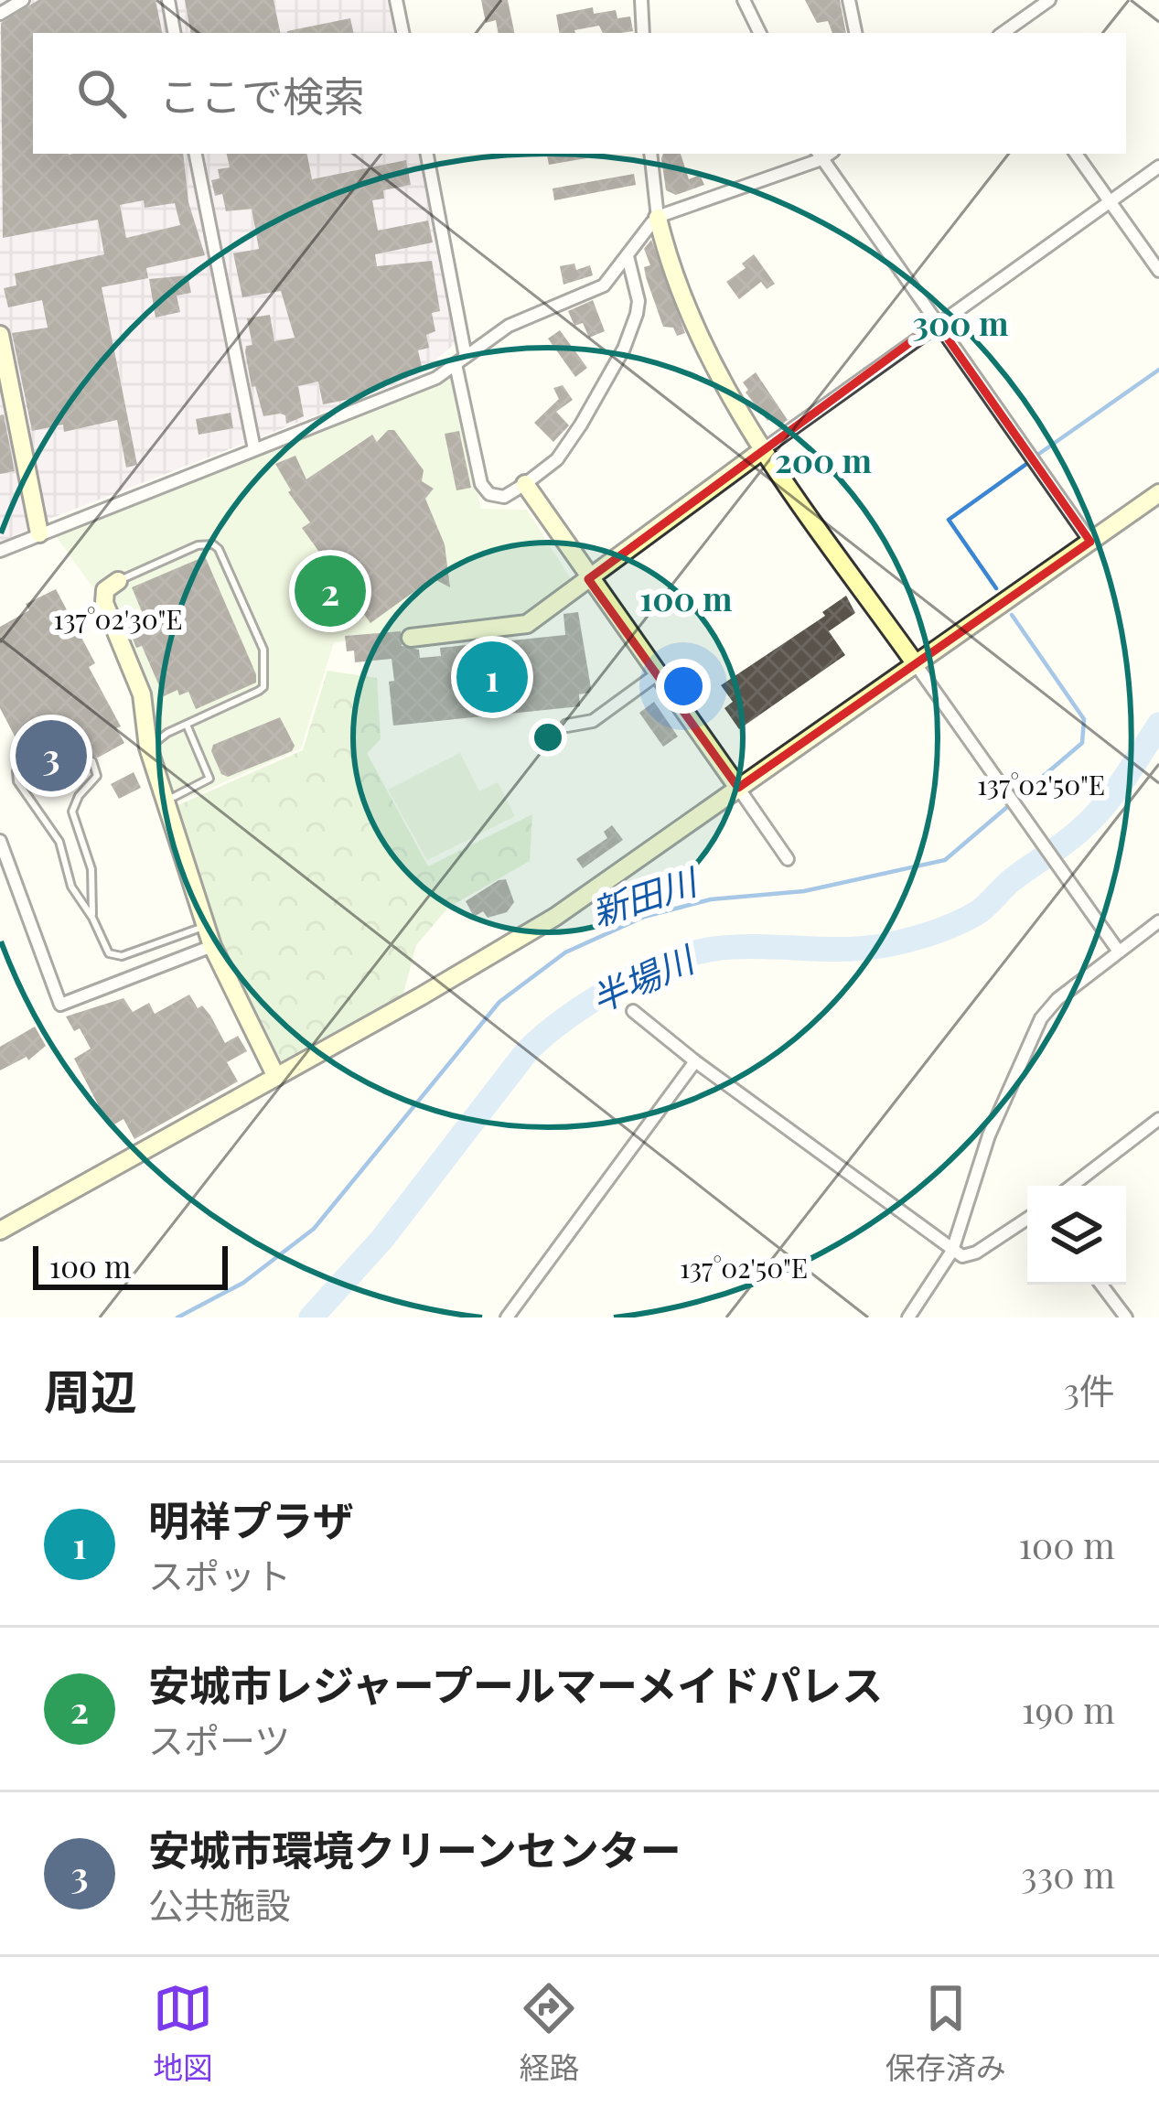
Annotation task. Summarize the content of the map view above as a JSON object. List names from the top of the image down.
{
  "water": ["新田川", "半場川"],
  "scale_bar": "100 m",
  "page": {
    "search": "ここで検索",
    "pins": ["2", "1", "3"],
    "scale": "100 m",
    "heading": ["周辺", "3件"],
    "list": [
      {
        "mark": "1",
        "name": "明祥プラザ",
        "note": "スポット",
        "value": "100 m"
      },
      {
        "mark": "2",
        "name": "安城市レジャープールマーメイドパレス",
        "note": "スポーツ",
        "value": "190 m"
      },
      {
        "mark": "3",
        "name": "安城市環境クリーンセンター",
        "note": "公共施設",
        "value": "330 m"
      }
    ],
    "nav": ["地図", "経路", "保存済み"]
  },
  "coordinates": ["137°02'30\"E", "137°02'50\"E"],
  "rings": ["300 m", "200 m", "100 m"]
}
